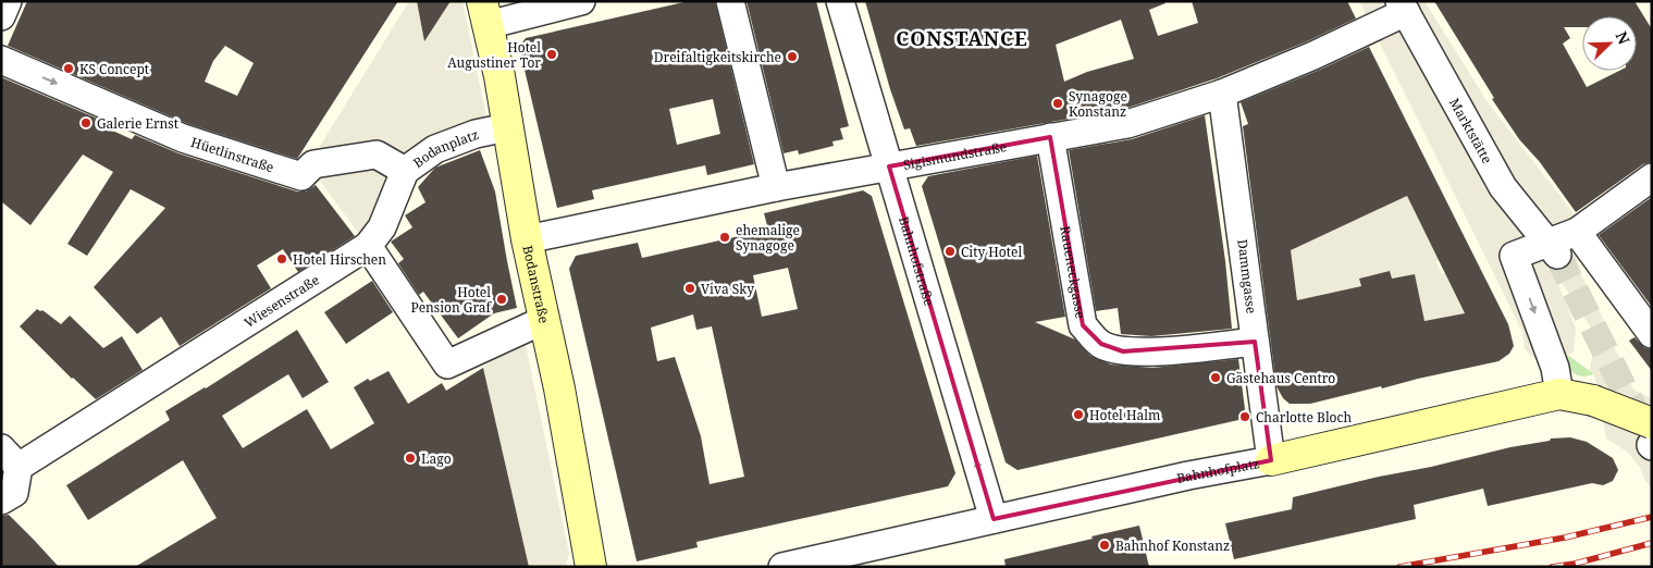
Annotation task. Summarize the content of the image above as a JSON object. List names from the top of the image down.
{
  "streets": {
    "street": [
      "Marktstätte",
      "Bodanplatz",
      "Hüetlinstraße",
      "Sigismundstraße",
      "Bahnhofstraße",
      "Raueneckgasse",
      "Dammgasse",
      "Bodanstraße",
      "Wiesenstraße",
      "Bahnhofplatz"
    ]
  },
  "crossings": [
    ["Marktstätte", "Sigismundstraße"],
    ["Bodanplatz", "Hüetlinstraße"],
    ["Bodanplatz", "Bodanstraße"],
    ["Bodanplatz", "Wiesenstraße"],
    ["Sigismundstraße", "Bahnhofstraße"],
    ["Sigismundstraße", "Raueneckgasse"],
    ["Sigismundstraße", "Dammgasse"],
    ["Sigismundstraße", "Bodanstraße"],
    ["Bahnhofstraße", "Bahnhofplatz"],
    ["Raueneckgasse", "Dammgasse"],
    ["Dammgasse", "Bahnhofplatz"]
  ],
  "one_way": ["Hüetlinstraße", "Bahnhofstraße"],
  "districts": ["CONSTANCE"],
  "places": [
    "Hotel Augustiner Tor",
    "Dreifaltigkeitskirche",
    "KS Concept",
    "Synagoge Konstanz",
    "Galerie Ernst",
    "ehemalige Synagoge",
    "City Hotel",
    "Hotel Hirschen",
    "Viva Sky",
    "Hotel Pension Graf",
    "Gästehaus Centro",
    "Hotel Halm",
    "Charlotte Bloch",
    "Lago",
    "Bahnhof Konstanz"
  ],
  "north": "top right"
}
